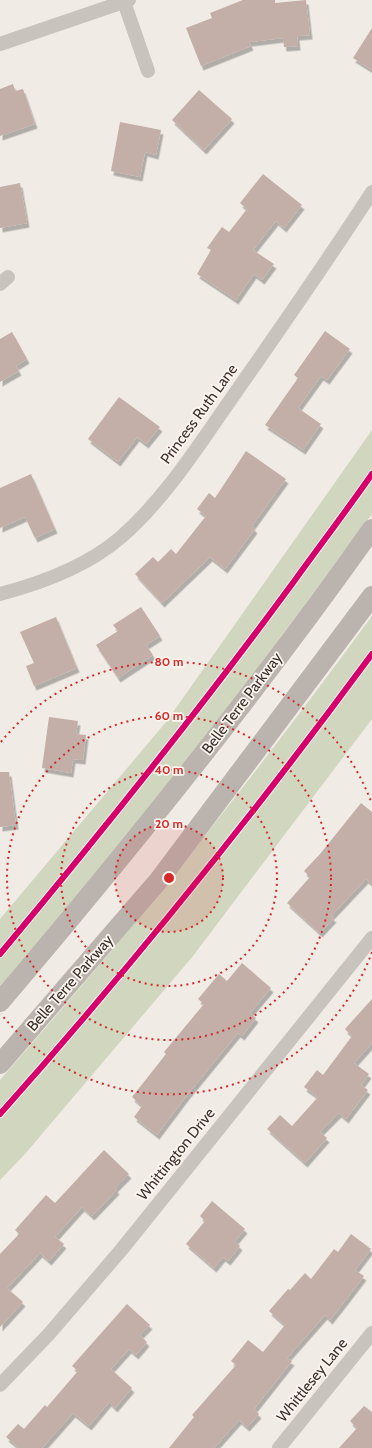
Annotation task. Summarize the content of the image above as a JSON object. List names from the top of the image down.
{
  "streets": {
    "main road": ["Belle Terre Parkway"],
    "street": ["Princess Ruth Lane", "Whittington Drive", "Whittlesey Lane"]
  },
  "rings": [
    "80 m",
    "60 m",
    "40 m",
    "20 m"
  ]
}
